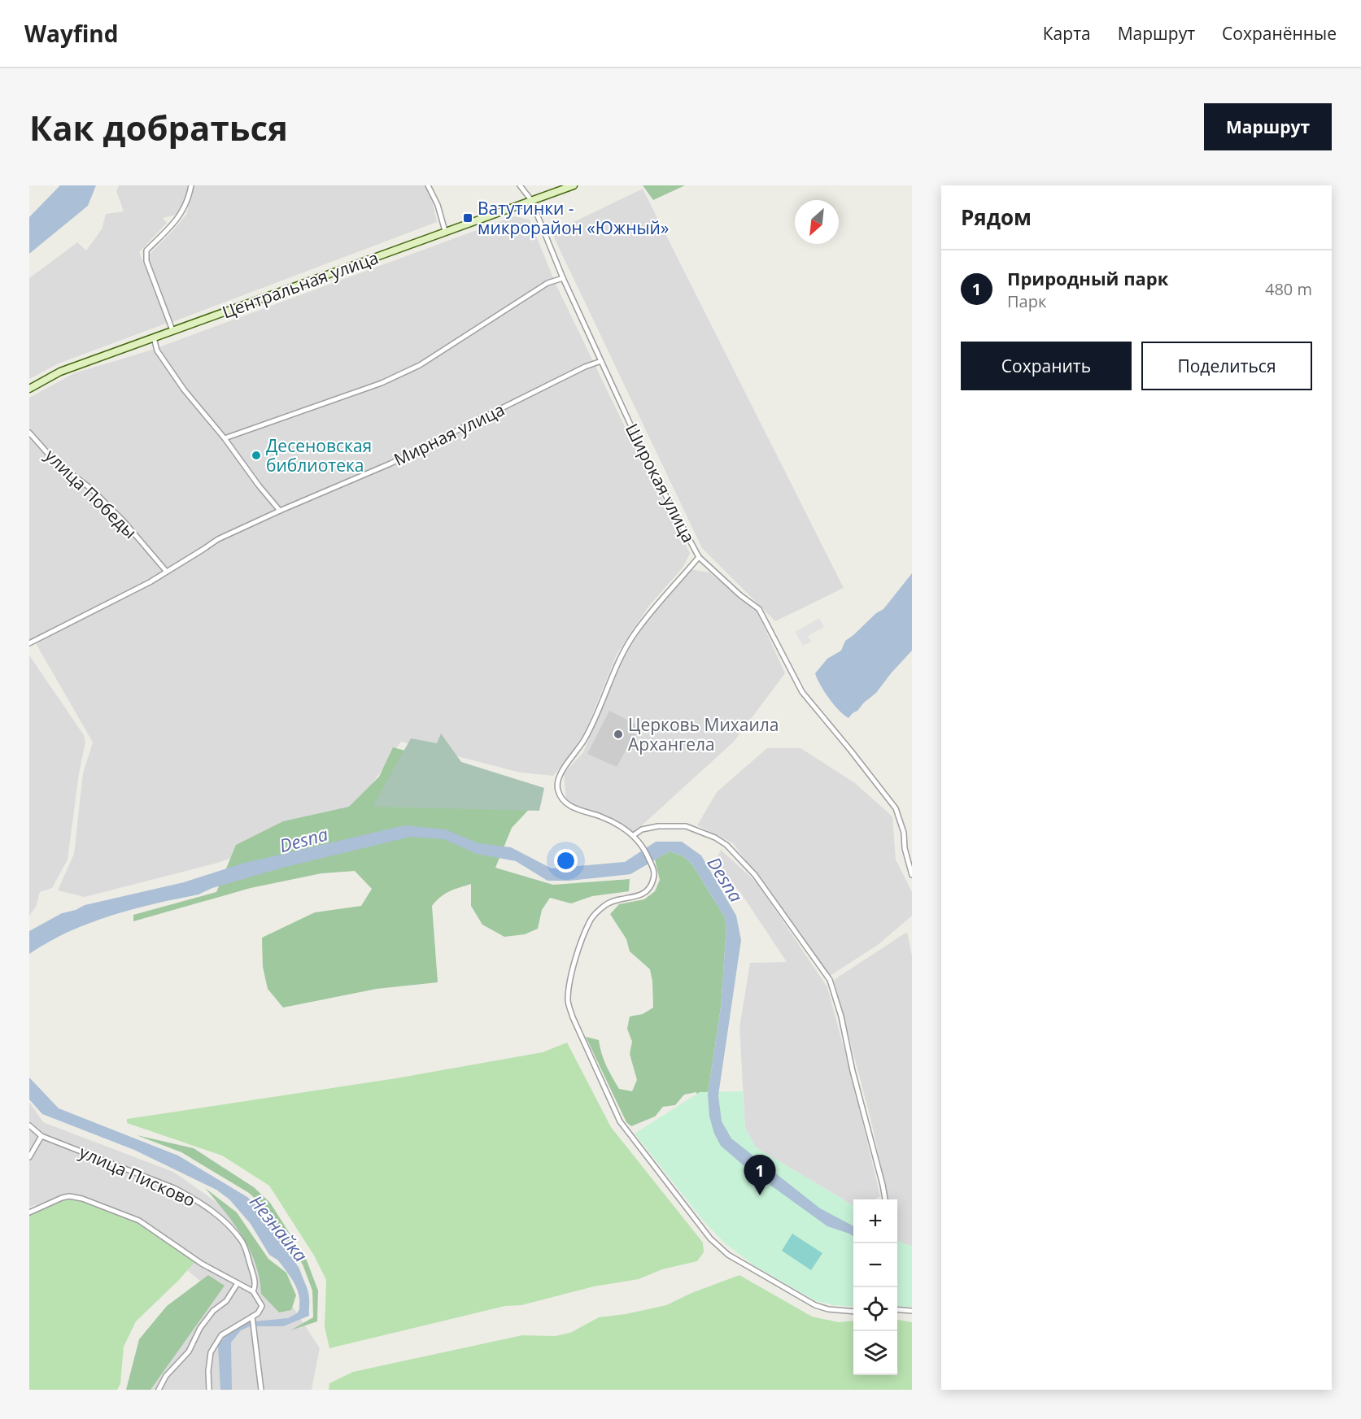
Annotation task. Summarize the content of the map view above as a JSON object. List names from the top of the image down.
{
  "streets": {
    "street": [
      "Центральная улица",
      "Мирная улица",
      "Широкая улица",
      "улица Победы",
      "улица Писково"
    ]
  },
  "crossings": [
    ["Центральная улица", "Широкая улица"],
    ["Мирная улица", "Широкая улица"],
    ["Мирная улица", "улица Победы"]
  ],
  "water": ["Desna", "Незнайка"],
  "places": {
    "transit": ["Ватутинки - микрорайон «Южный»"],
    "other": ["Десеновская библиотека", "Церковь Михаила Архангела"]
  },
  "north": "bottom left",
  "page": {
    "header": "Wayfind",
    "nav": ["Карта", "Маршрут", "Сохранённые"],
    "buttons": [
      "Маршрут",
      ["Сохранить", "Поделиться"]
    ],
    "title": "Как добраться",
    "heading": "Рядом",
    "list": [
      {
        "mark": "1",
        "name": "Природный парк",
        "note": "Парк",
        "value": "480 m"
      }
    ],
    "pins": "1",
    "map_buttons": ["+", "−"]
  }
}
